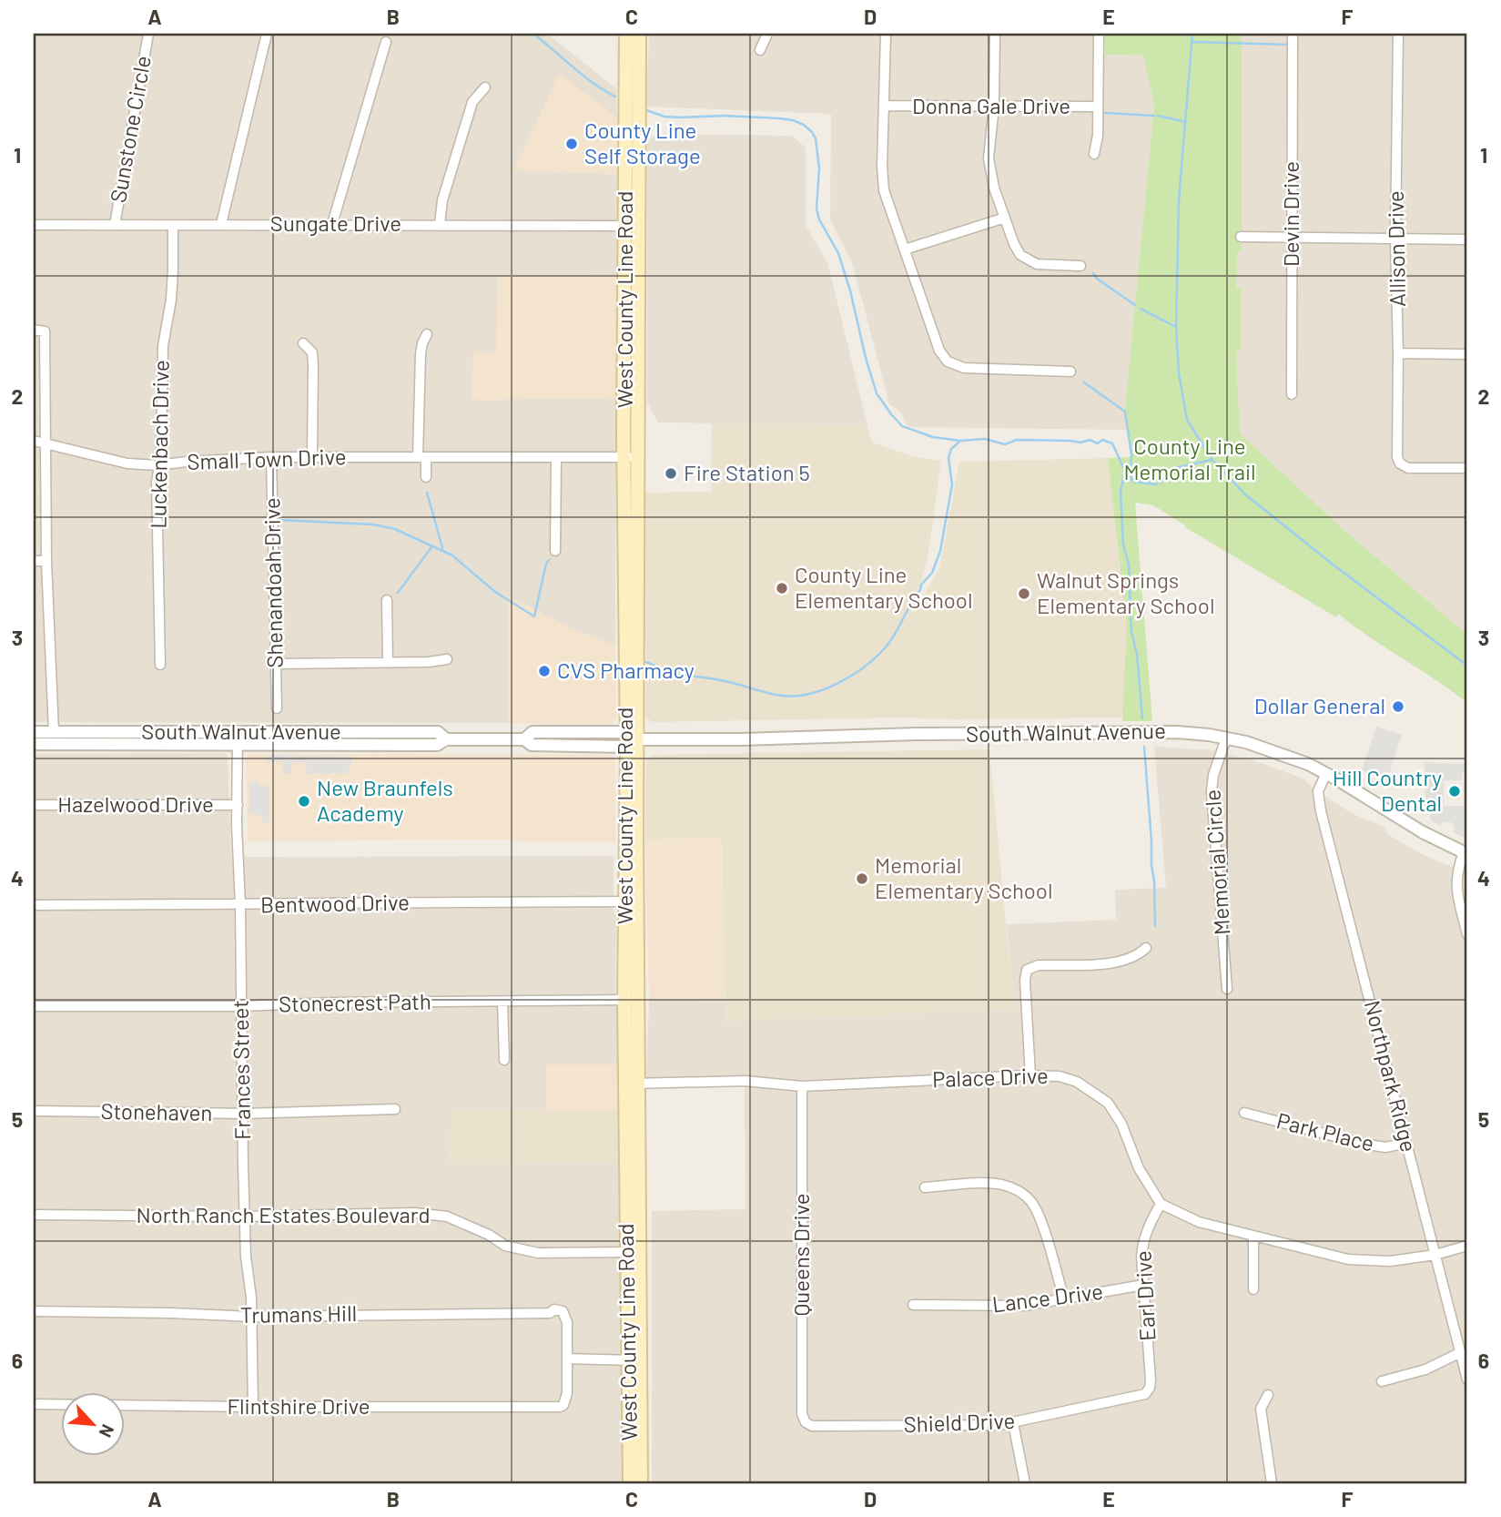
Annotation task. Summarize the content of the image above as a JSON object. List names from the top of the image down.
{
  "streets": {
    "main road": ["West County Line Road"],
    "street": [
      "Donna Gale Drive",
      "Sunstone Circle",
      "Devin Drive",
      "Sungate Drive",
      "Allison Drive",
      "Luckenbach Drive",
      "Small Town Drive",
      "Shenandoah Drive",
      "South Walnut Avenue",
      "Hazelwood Drive",
      "Memorial Circle",
      "Bentwood Drive",
      "Stonecrest Path",
      "Frances Street",
      "Northpark Ridge",
      "Palace Drive",
      "Stonehaven",
      "Park Place",
      "North Ranch Estates Boulevard",
      "Queens Drive",
      "Earl Drive",
      "Lance Drive",
      "Trumans Hill",
      "Flintshire Drive",
      "Shield Drive"
    ]
  },
  "crossings": [
    ["Sunstone Circle", "Sungate Drive"],
    ["Sungate Drive", "West County Line Road"],
    ["Sungate Drive", "Luckenbach Drive"],
    ["West County Line Road", "Small Town Drive"],
    ["West County Line Road", "South Walnut Avenue"],
    ["West County Line Road", "Bentwood Drive"],
    ["West County Line Road", "Stonecrest Path"],
    ["West County Line Road", "Palace Drive"],
    ["West County Line Road", "North Ranch Estates Boulevard"],
    ["Luckenbach Drive", "Small Town Drive"],
    ["Small Town Drive", "Shenandoah Drive"],
    ["South Walnut Avenue", "Memorial Circle"],
    ["South Walnut Avenue", "Frances Street"],
    ["South Walnut Avenue", "Northpark Ridge"],
    ["Hazelwood Drive", "Frances Street"],
    ["Bentwood Drive", "Frances Street"],
    ["Stonecrest Path", "Frances Street"],
    ["Frances Street", "Stonehaven"],
    ["Frances Street", "North Ranch Estates Boulevard"],
    ["Frances Street", "Trumans Hill"],
    ["Frances Street", "Flintshire Drive"],
    ["Northpark Ridge", "Park Place"],
    ["Palace Drive", "Queens Drive"],
    ["Palace Drive", "Earl Drive"],
    ["Queens Drive", "Shield Drive"],
    ["Earl Drive", "Lance Drive"],
    ["Earl Drive", "Shield Drive"],
    ["Trumans Hill", "Flintshire Drive"]
  ],
  "parks": ["County Line Memorial Trail"],
  "places": [
    "County Line Self Storage",
    "Fire Station 5",
    "County Line Elementary School",
    "Walnut Springs Elementary School",
    "CVS Pharmacy",
    "Dollar General",
    "Hill Country Dental",
    "New Braunfels Academy",
    "Memorial Elementary School"
  ],
  "north": "bottom right",
  "grid": {
    "columns": [
      "A",
      "B",
      "C",
      "D",
      "E",
      "F"
    ],
    "rows": [
      "1",
      "2",
      "3",
      "4",
      "5",
      "6"
    ]
  }
}
